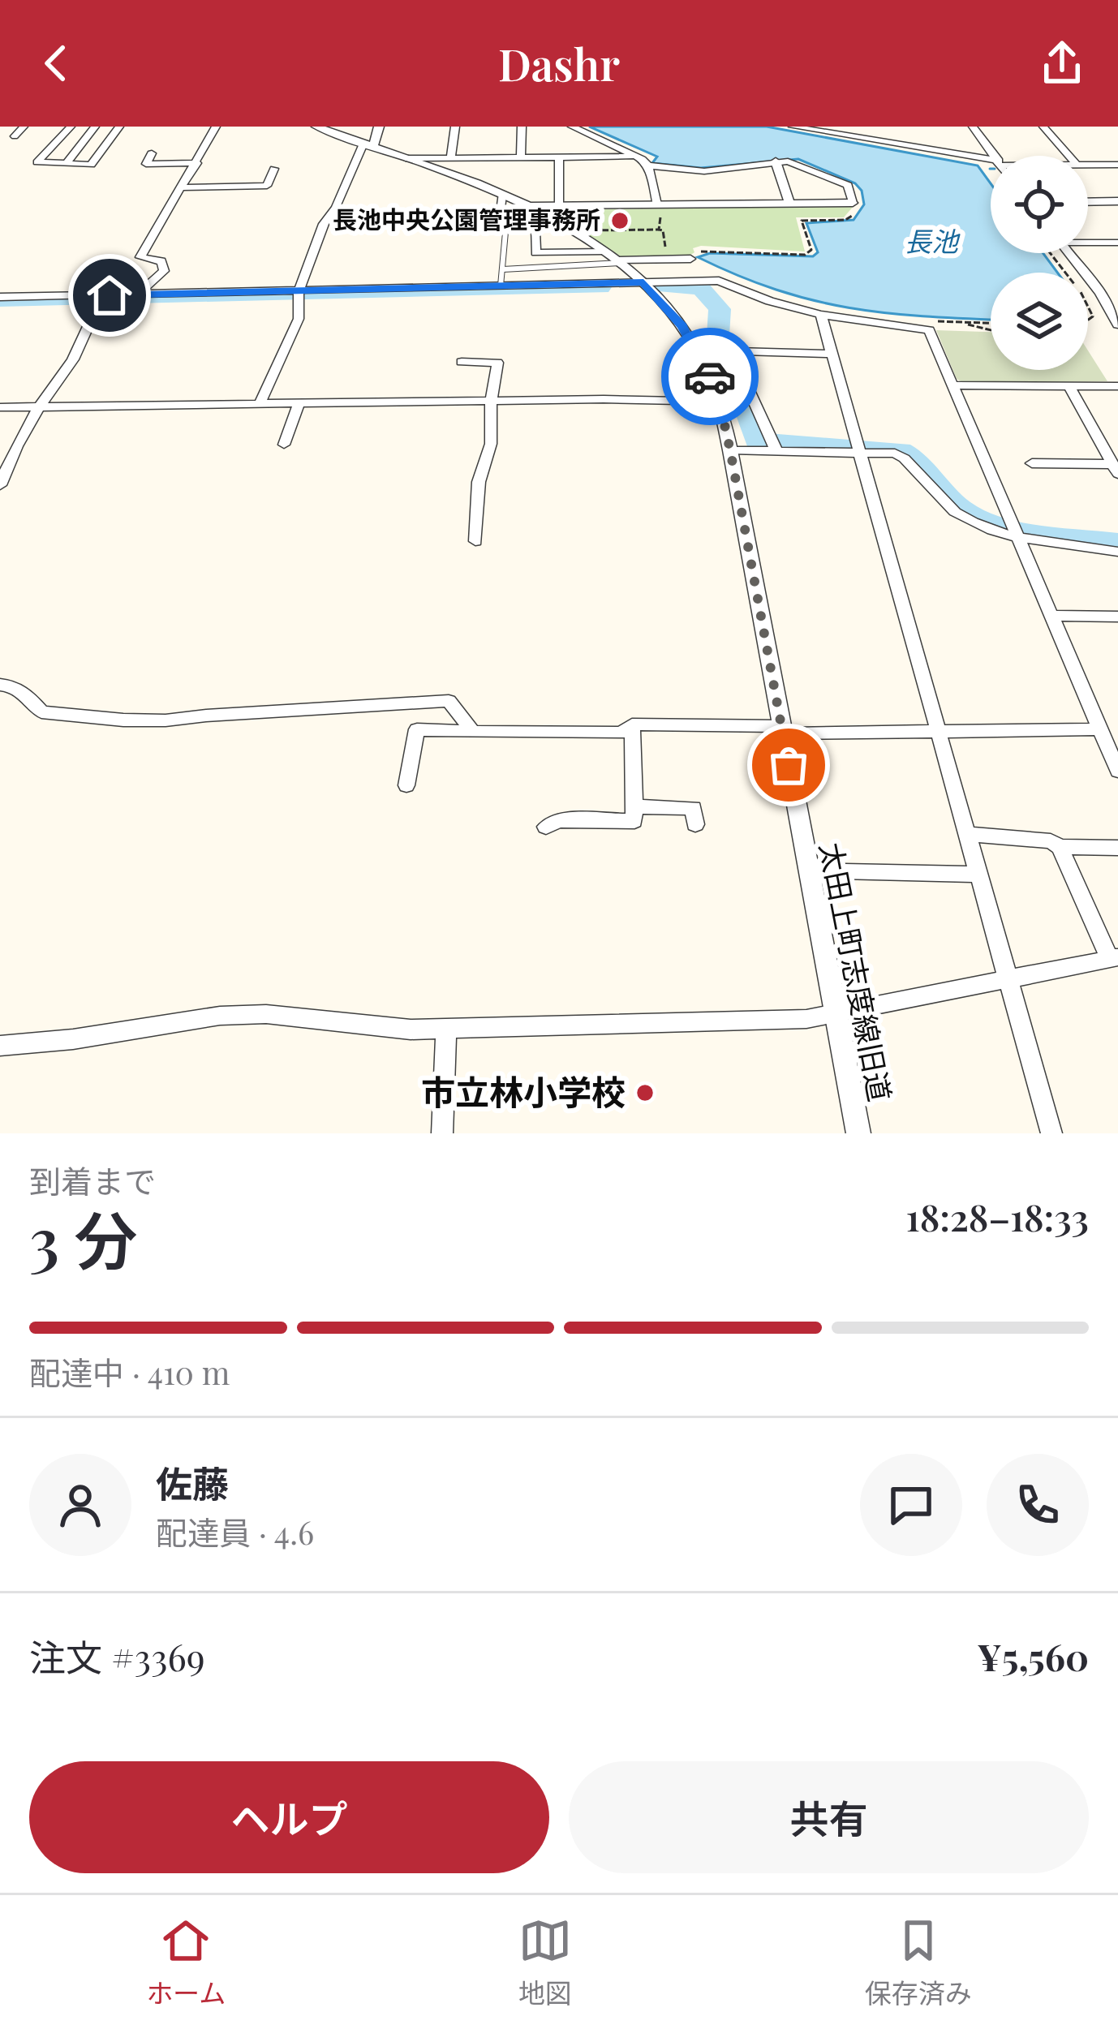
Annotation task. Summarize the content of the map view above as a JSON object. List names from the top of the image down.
{
  "streets": {
    "street": ["太田上町志度線旧道"]
  },
  "water": ["長池"],
  "places": ["長池中央公園管理事務所", "市立林小学校"],
  "page": {
    "header": "Dashr",
    "heading": ["3 分", "到着まで", "18:28–18:33"],
    "panel": [
      "佐藤",
      "配達員 · 4.6",
      "注文 #3369",
      "¥5,560"
    ],
    "bar": "配達中 · 410 m",
    "buttons": ["ヘルプ", "共有"],
    "tabs": ["ホーム", "地図", "保存済み"]
  }
}
